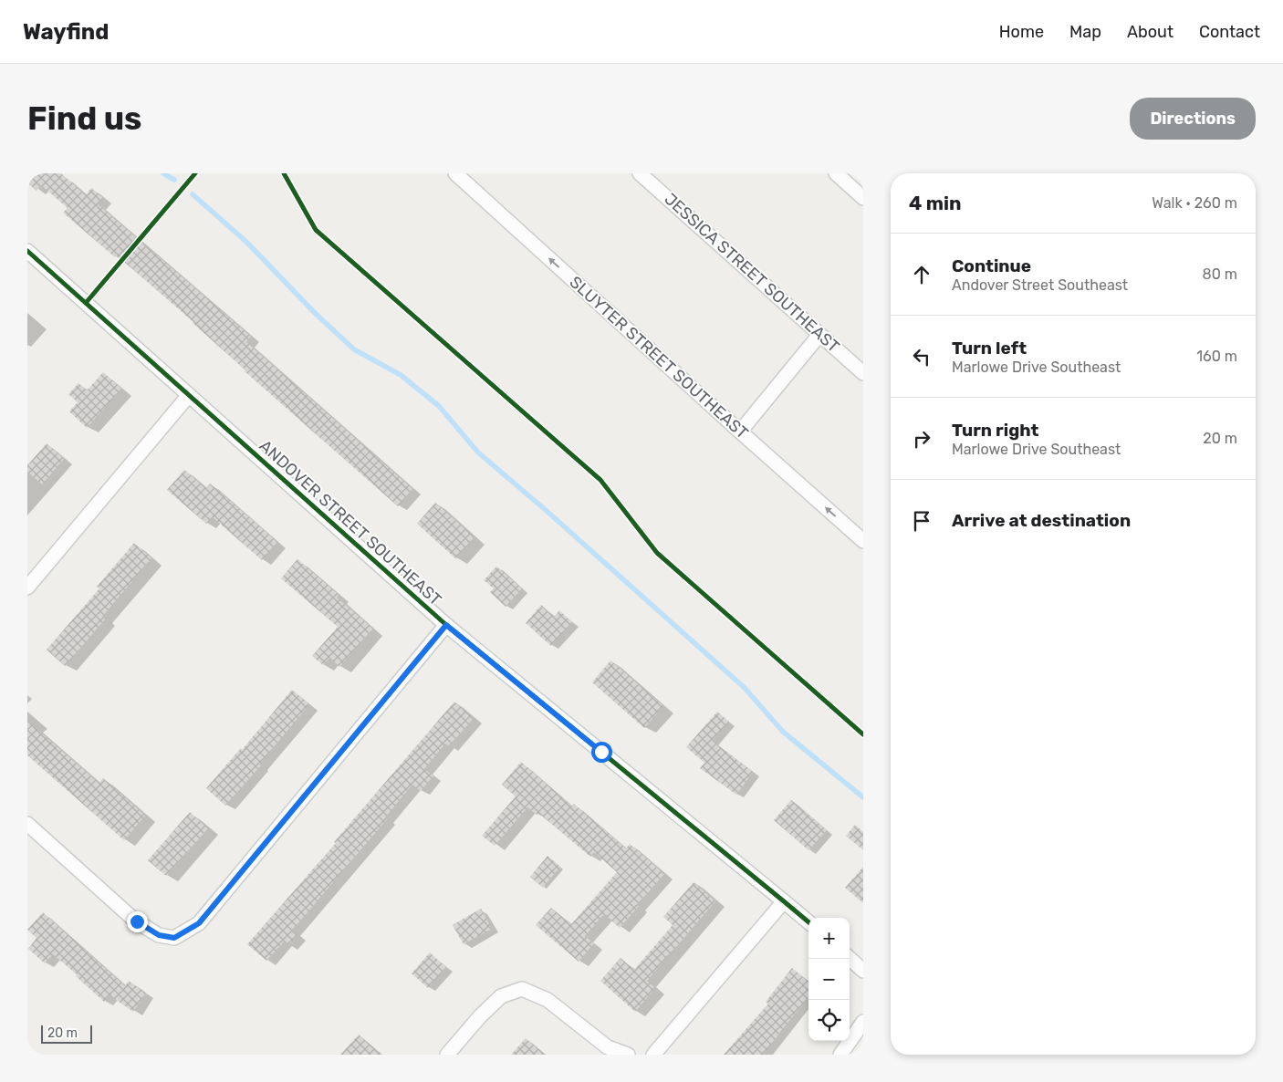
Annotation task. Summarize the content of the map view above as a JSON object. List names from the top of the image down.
{
  "streets": {
    "street": ["JESSICA STREET SOUTHEAST", "SLUYTER STREET SOUTHEAST", "ANDOVER STREET SOUTHEAST"]
  },
  "one_way": ["SLUYTER STREET SOUTHEAST"],
  "scale_bar": "20 m",
  "page": {
    "header": "Wayfind",
    "nav": [
      "Home",
      "Map",
      "About",
      "Contact"
    ],
    "buttons": "Directions",
    "title": "Find us",
    "heading": ["4 min", "Walk · 260 m"],
    "list": [
      ["Continue", "Andover Street Southeast", "80 m"],
      ["Turn left", "Marlowe Drive Southeast", "160 m"],
      ["Turn right", "Marlowe Drive Southeast", "20 m"],
      "Arrive at destination"
    ],
    "map_buttons": ["+", "−"],
    "scale": "20 m"
  }
}
